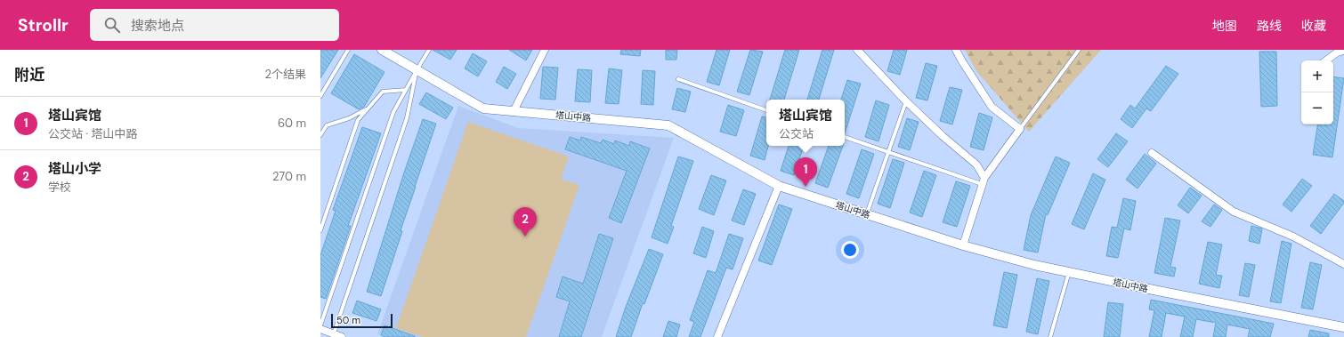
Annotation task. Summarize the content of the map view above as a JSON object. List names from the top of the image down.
{
  "streets": {
    "street": ["塔山中路"]
  },
  "scale_bar": "50 m",
  "page": {
    "header": "Strollr",
    "search": "搜索地点",
    "nav": ["地图", "路线", "收藏"],
    "heading": ["附近", "2个结果"],
    "map_buttons": ["+", "−"],
    "list": [
      {
        "mark": "1",
        "name": "塔山宾馆",
        "note": "公交站 · 塔山中路",
        "value": "60 m"
      },
      {
        "mark": "2",
        "name": "塔山小学",
        "note": "学校",
        "value": "270 m"
      }
    ],
    "popup": ["塔山宾馆", "公交站"],
    "pins": ["1", "2"],
    "scale": "50 m"
  }
}
